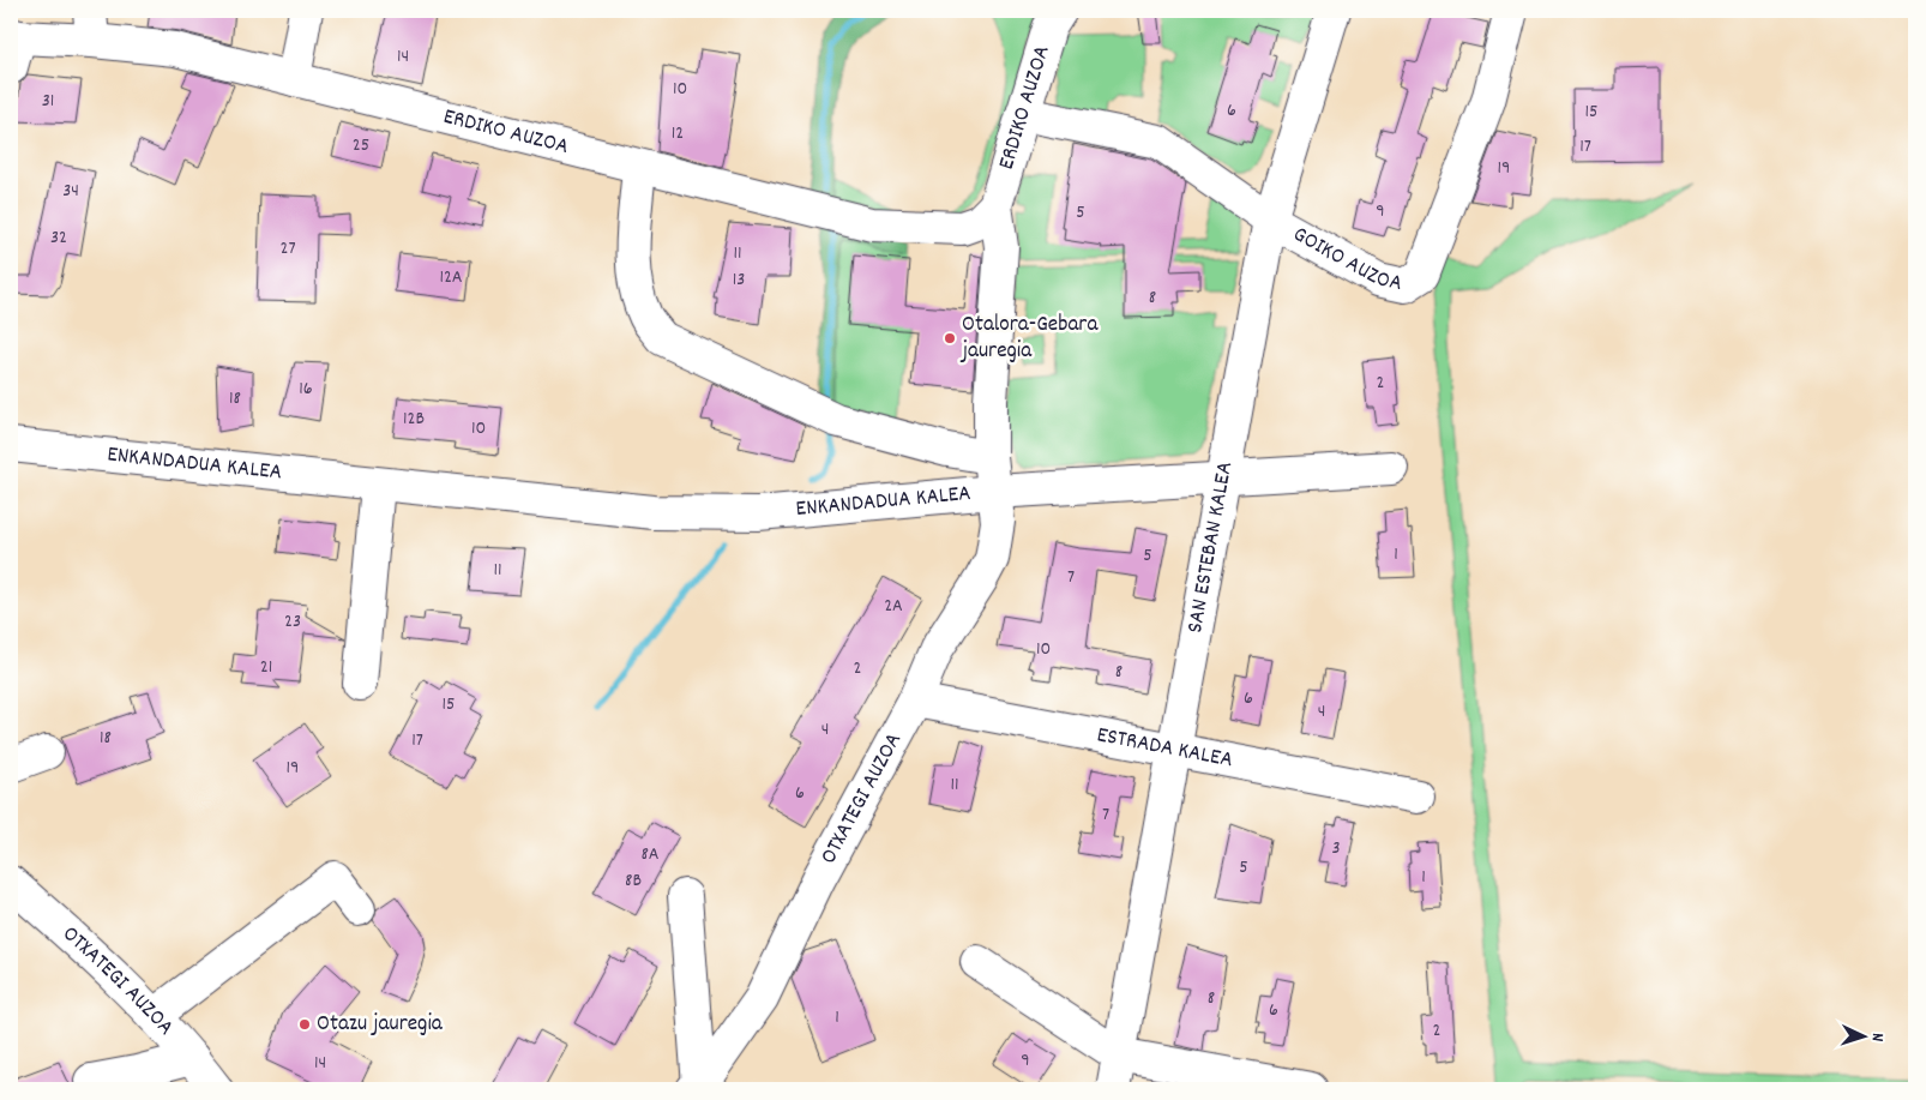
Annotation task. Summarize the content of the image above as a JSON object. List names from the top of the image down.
{
  "streets": {
    "street": [
      "ERDIKO AUZOA",
      "GOIKO AUZOA",
      "ENKANDADUA KALEA",
      "SAN ESTEBAN KALEA",
      "ESTRADA KALEA",
      "OTXATEGI AUZOA"
    ]
  },
  "crossings": [
    ["ERDIKO AUZOA", "GOIKO AUZOA"],
    ["ERDIKO AUZOA", "ENKANDADUA KALEA"],
    ["ERDIKO AUZOA", "OTXATEGI AUZOA"],
    ["GOIKO AUZOA", "SAN ESTEBAN KALEA"],
    ["ENKANDADUA KALEA", "SAN ESTEBAN KALEA"],
    ["ENKANDADUA KALEA", "OTXATEGI AUZOA"],
    ["SAN ESTEBAN KALEA", "ESTRADA KALEA"],
    ["ESTRADA KALEA", "OTXATEGI AUZOA"]
  ],
  "places": ["Otalora-Gebara jauregia", "Otazu jauregia"],
  "house_numbers": [
    "14",
    "10",
    "31",
    "6",
    "15",
    "12",
    "25",
    "17",
    "19",
    "34",
    "9",
    "5",
    "32",
    "27",
    "11",
    "12A",
    "13",
    "8",
    "2",
    "16",
    "18",
    "12B",
    "10",
    "1",
    "5",
    "11",
    "7",
    "2A",
    "23",
    "10",
    "21",
    "2",
    "8",
    "6",
    "15",
    "4",
    "4",
    "18",
    "17",
    "19",
    "11",
    "6",
    "7",
    "3",
    "8A",
    "5",
    "1",
    "8B",
    "8",
    "6",
    "1",
    "2",
    "9",
    "14"
  ],
  "north": "right"
}
